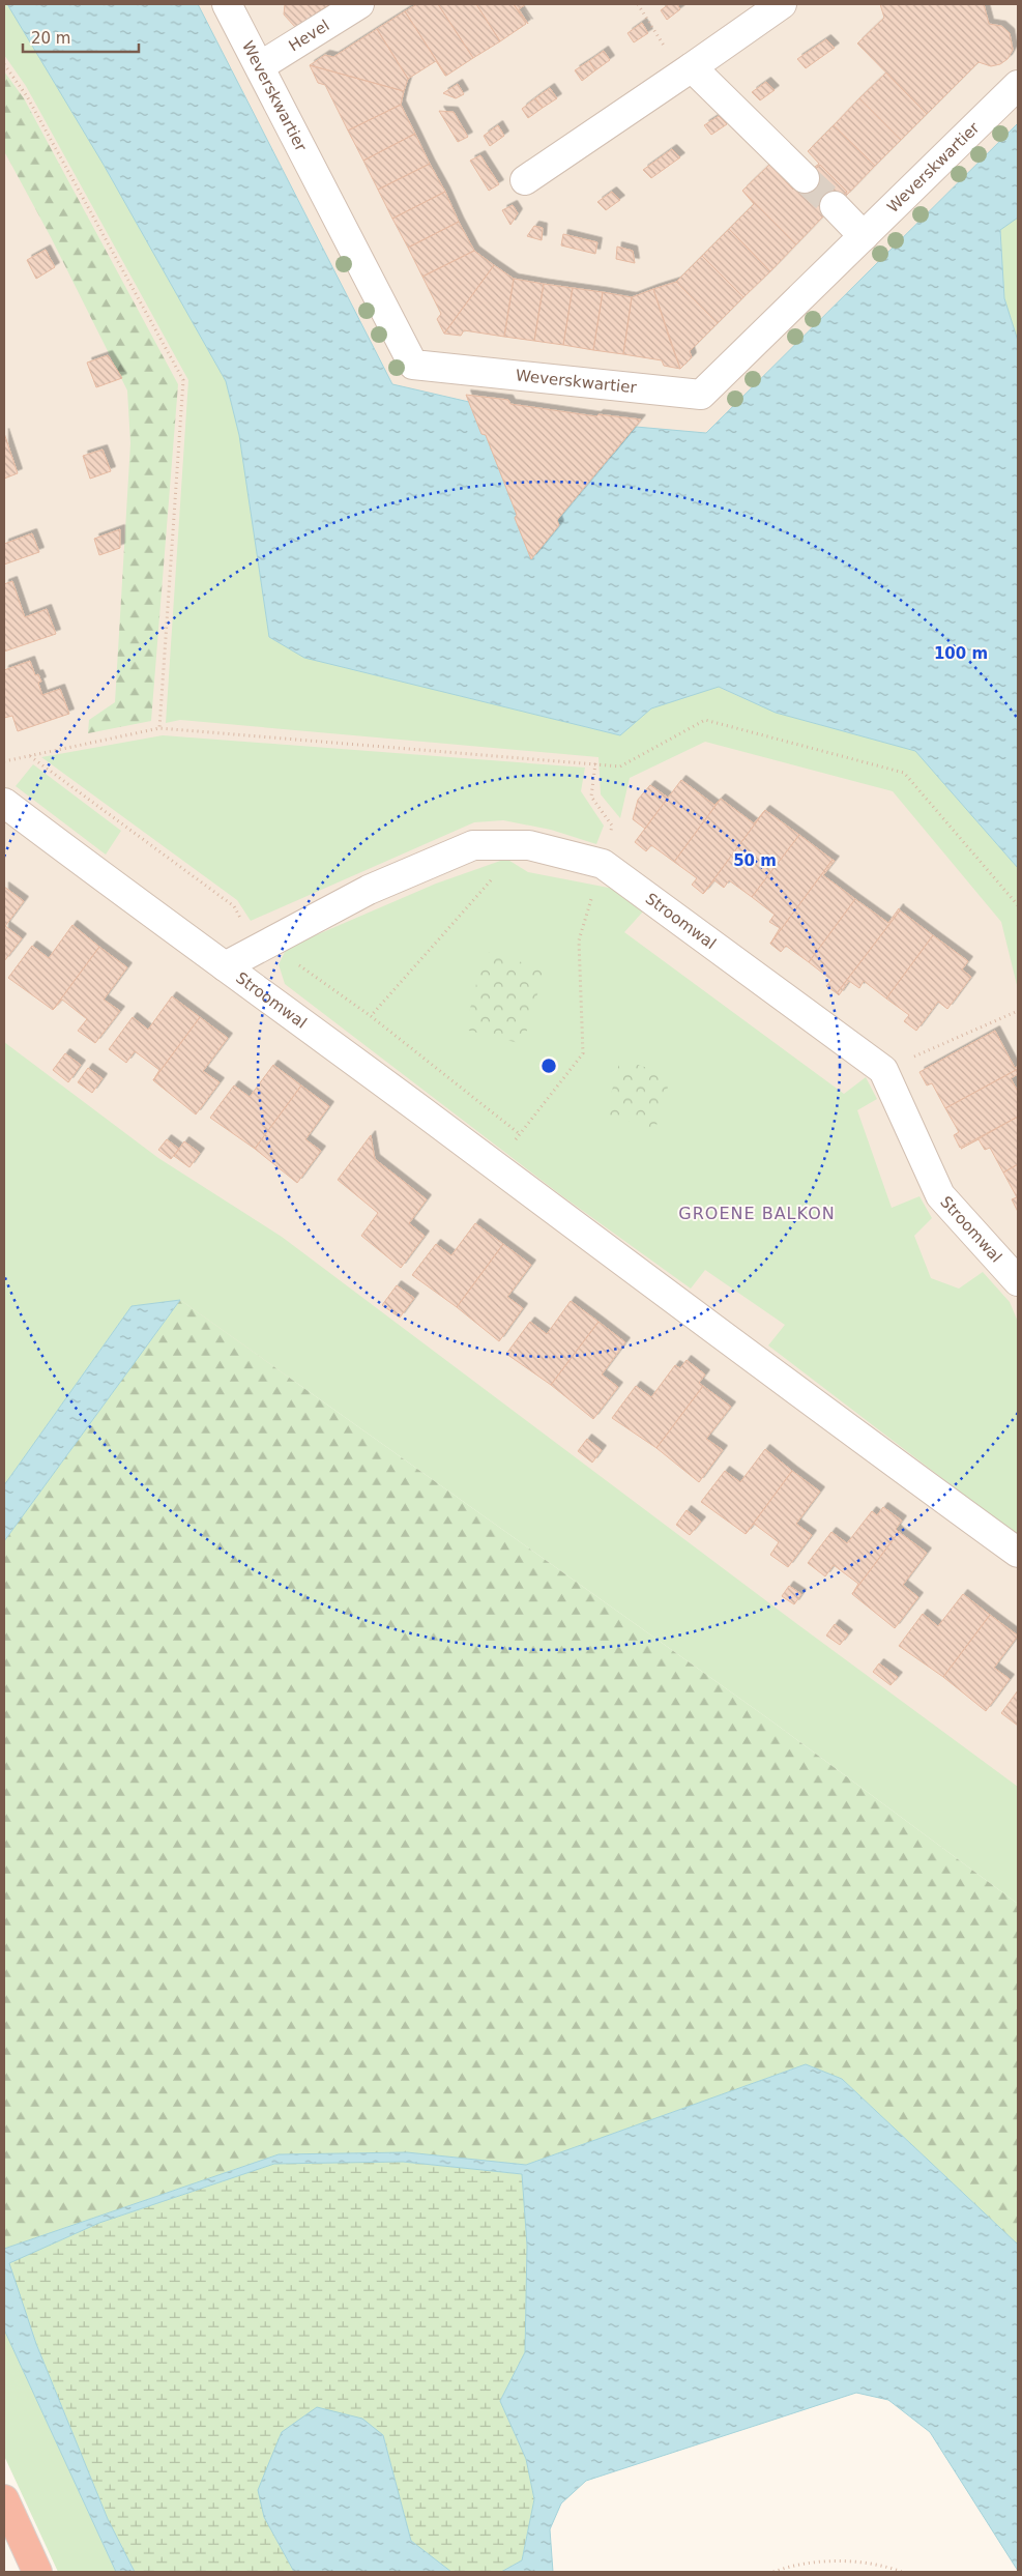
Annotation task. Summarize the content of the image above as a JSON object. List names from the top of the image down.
{
  "streets": {
    "street": ["Hevel", "Weverskwartier", "Stroomwal"]
  },
  "crossings": [
    ["Hevel", "Weverskwartier"]
  ],
  "districts": ["GROENE BALKON"],
  "scale_bar": "20 m",
  "rings": ["100 m", "50 m"]
}
